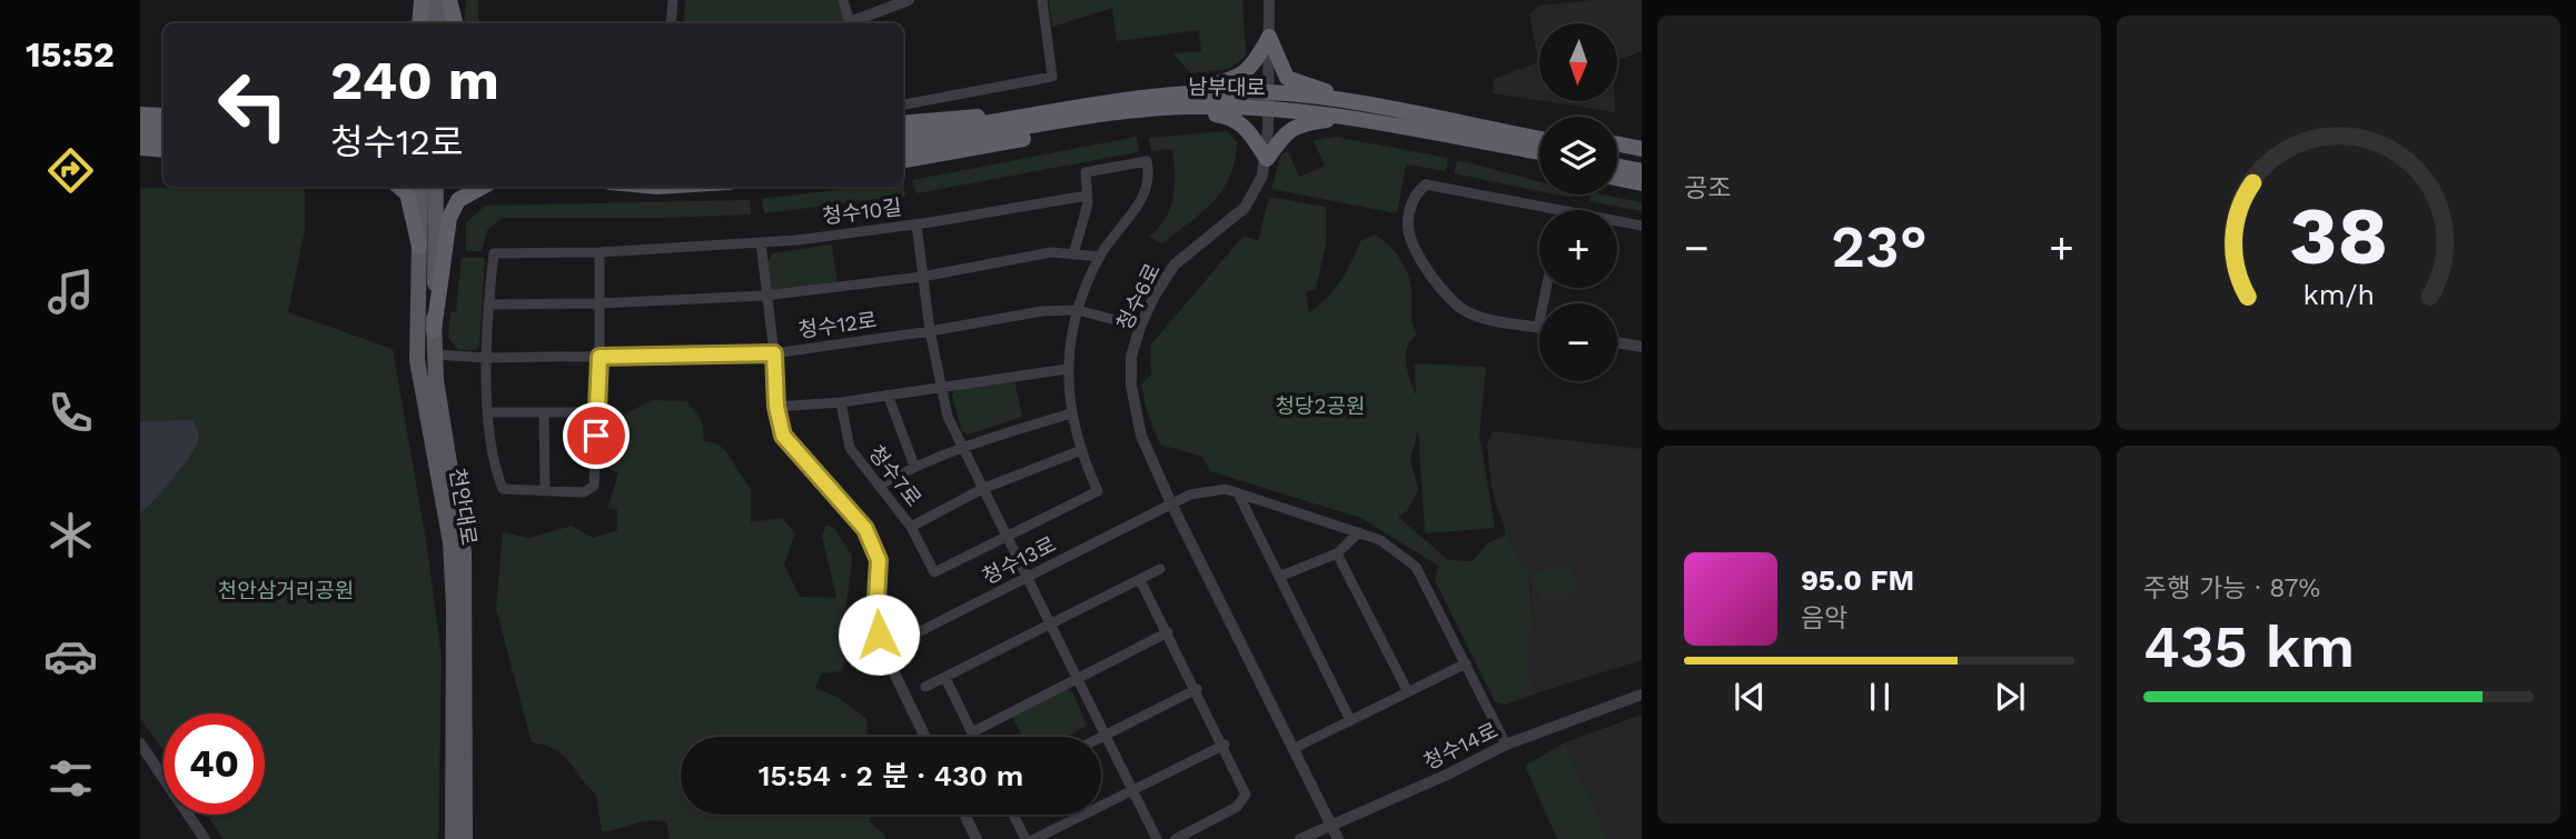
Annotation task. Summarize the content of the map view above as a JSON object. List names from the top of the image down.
{
  "streets": {
    "highway": ["남부대로"],
    "main road": ["천안대로"],
    "street": [
      "청수10길",
      "청수6로",
      "청수12로",
      "청수7로",
      "청수13로",
      "청수14로"
    ]
  },
  "crossings": [
    ["남부대로", "청수6로"],
    ["청수10길", "청수12로"],
    ["청수6로", "청수12로"],
    ["청수6로", "청수13로"],
    ["청수6로", "청수14로"],
    ["청수12로", "천안대로"]
  ],
  "parks": ["청당2공원", "천안삼거리공원"],
  "north": "bottom",
  "page": {
    "tabs": "15:52",
    "tile": [
      "공조",
      ["주행 가능 · 87%", "435 km"]
    ],
    "map_buttons": ["+", "−"],
    "turn": ["240 m", "청수12로"],
    "heat": ["−", "23°", "+"],
    "song": ["95.0 FM", "음악"],
    "limit": "40",
    "trip": "15:54 · 2 분 · 430 m",
    "gauge": ["38", "km/h"]
  }
}
